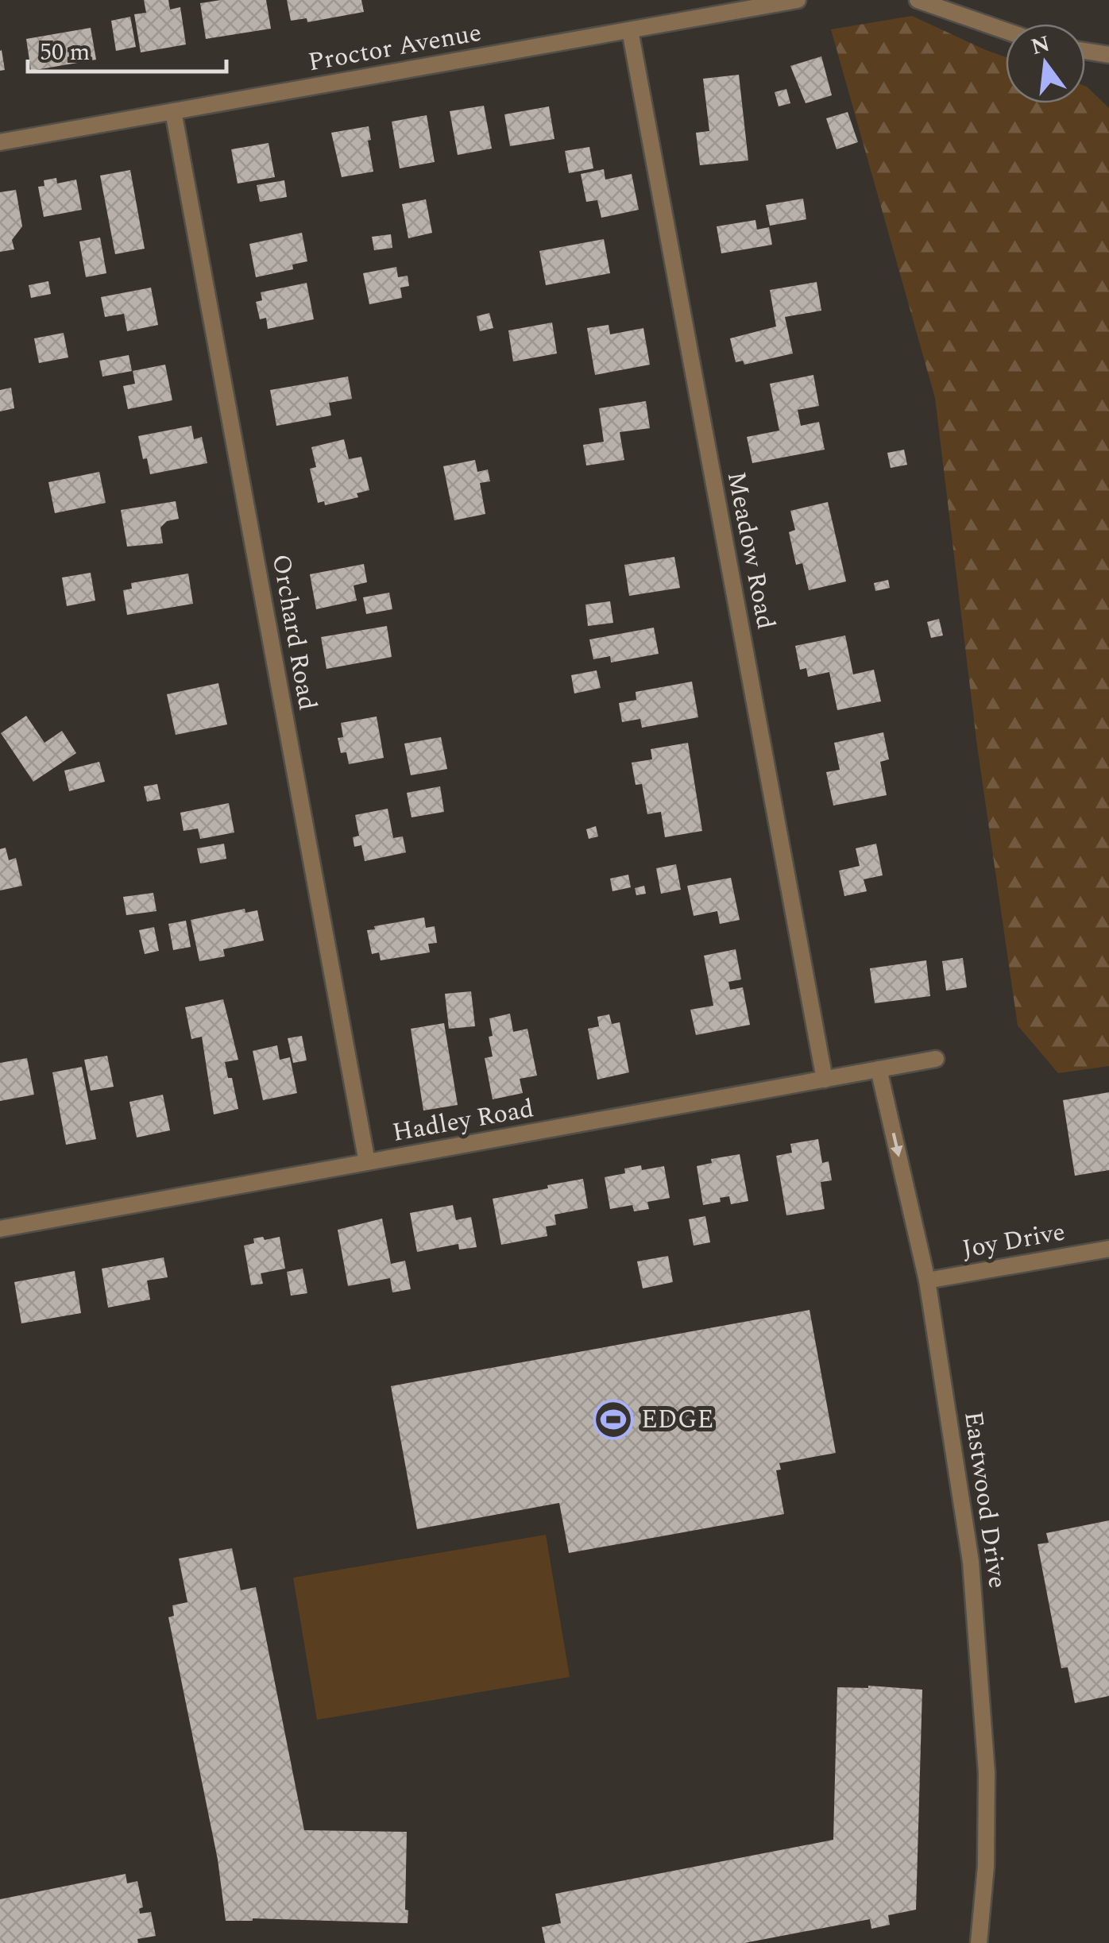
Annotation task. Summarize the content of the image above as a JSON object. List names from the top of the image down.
{
  "streets": {
    "street": [
      "Proctor Avenue",
      "Meadow Road",
      "Orchard Road",
      "Hadley Road",
      "Joy Drive",
      "Eastwood Drive"
    ]
  },
  "crossings": [
    ["Proctor Avenue", "Meadow Road"],
    ["Proctor Avenue", "Orchard Road"],
    ["Meadow Road", "Hadley Road"],
    ["Orchard Road", "Hadley Road"],
    ["Hadley Road", "Eastwood Drive"],
    ["Joy Drive", "Eastwood Drive"]
  ],
  "places": {
    "sports": ["EDGE"]
  },
  "scale_bar": "50 m",
  "north": "top"
}
